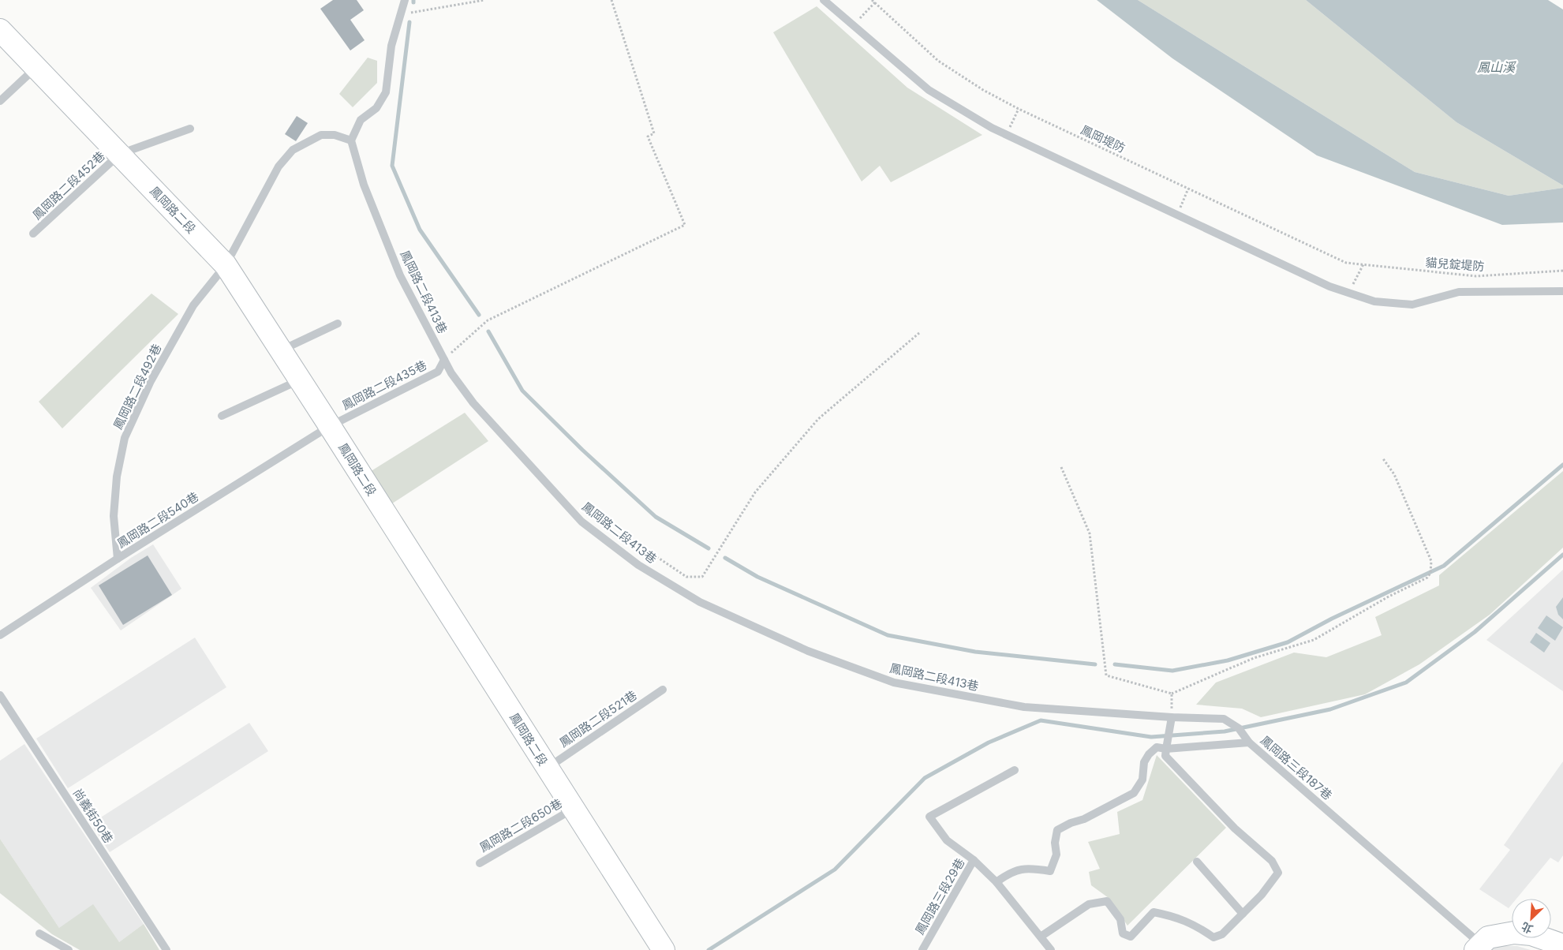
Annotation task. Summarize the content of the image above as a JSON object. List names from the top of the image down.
{
  "streets": {
    "street": ["鳳岡路二段"],
    "lane": [
      "鳳岡路二段452巷",
      "鳳岡路二段413巷",
      "鳳岡路二段435巷",
      "鳳岡路二段492巷",
      "鳳岡路二段540巷",
      "鳳岡路二段521巷",
      "鳳岡路三段187巷",
      "尚義街50巷",
      "鳳岡路二段650巷",
      "鳳岡路三段29巷"
    ],
    "path": ["鳳岡堤防", "貓兒錠堤防"]
  },
  "crossings": [
    ["鳳岡堤防", "貓兒錠堤防"],
    ["鳳岡路二段452巷", "鳳岡路二段"],
    ["鳳岡路二段", "鳳岡路二段435巷"],
    ["鳳岡路二段", "鳳岡路二段492巷"],
    ["鳳岡路二段", "鳳岡路二段540巷"],
    ["鳳岡路二段", "鳳岡路二段521巷"],
    ["鳳岡路二段", "鳳岡路二段650巷"],
    ["鳳岡路二段413巷", "鳳岡路二段435巷"],
    ["鳳岡路二段413巷", "鳳岡路三段187巷"],
    ["鳳岡路二段435巷", "鳳岡路二段540巷"],
    ["鳳岡路二段492巷", "鳳岡路二段540巷"],
    ["鳳岡路三段187巷", "鳳岡路三段29巷"]
  ],
  "water": ["鳳山溪"],
  "north": "bottom left"
}
